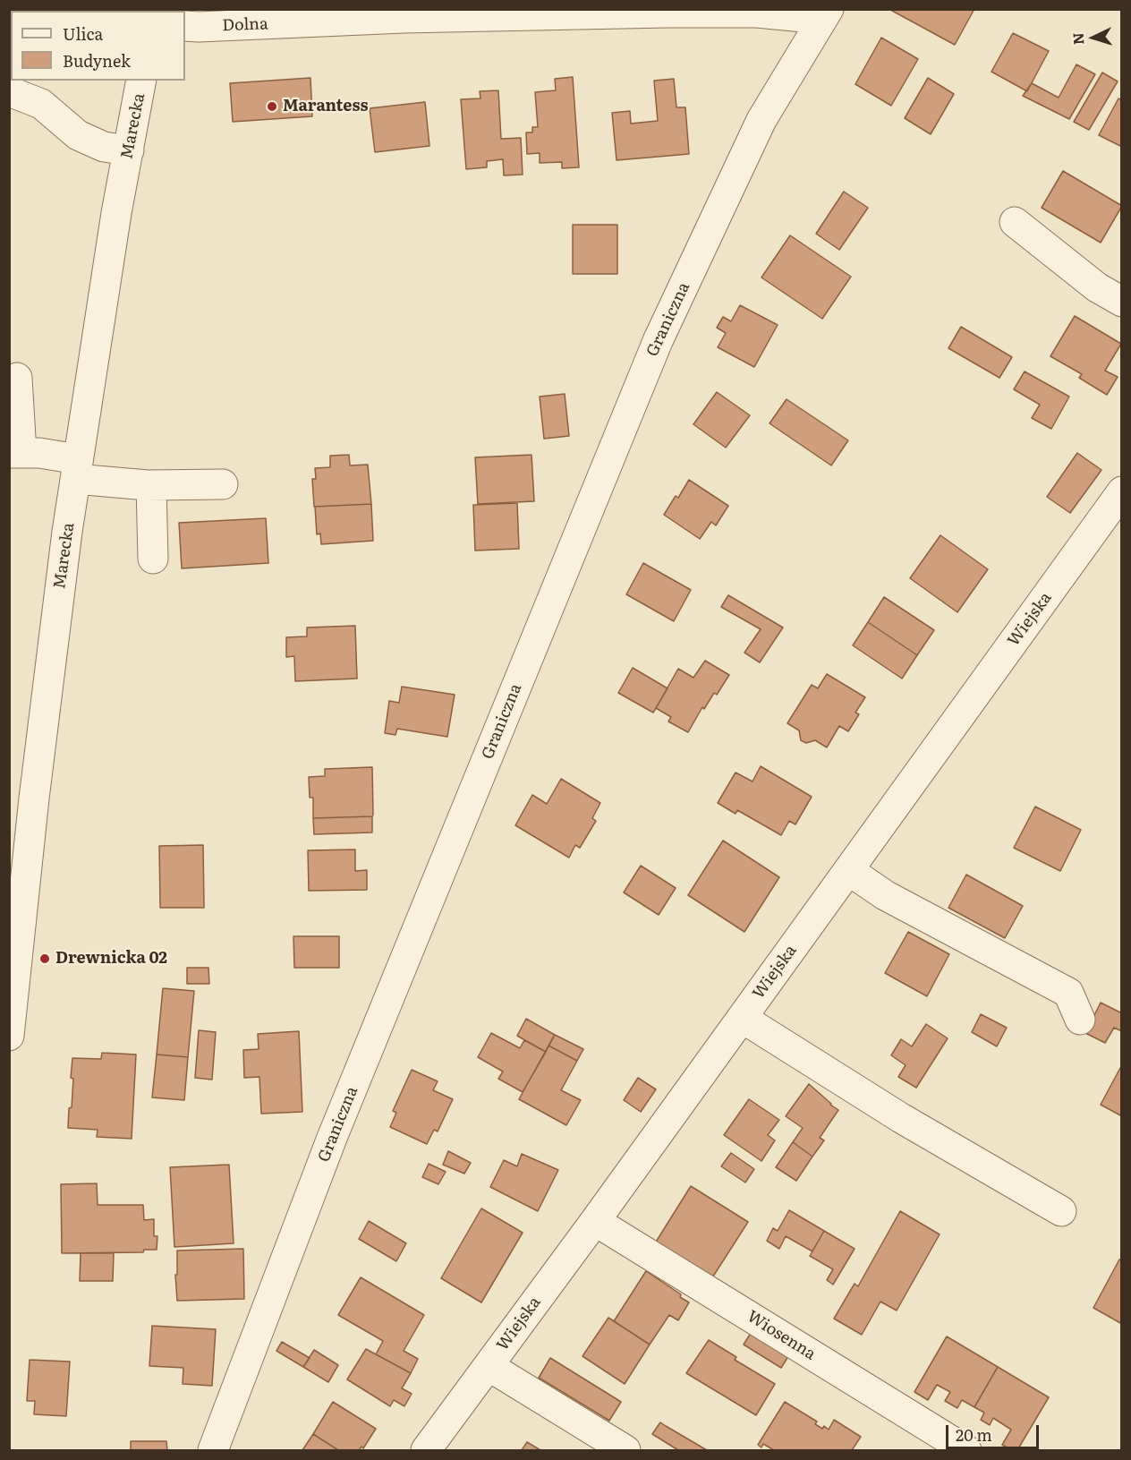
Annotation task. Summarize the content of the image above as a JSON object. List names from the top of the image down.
{
  "streets": {
    "street": [
      "Dolna",
      "Marecka",
      "Graniczna",
      "Wiejska",
      "Wiosenna"
    ]
  },
  "crossings": [
    ["Dolna", "Graniczna"],
    ["Wiejska", "Wiosenna"]
  ],
  "places": ["Marantess", "Drewnicka 02"],
  "legend": ["Ulica", "Budynek"],
  "scale_bar": "20 m",
  "north": "left"
}
